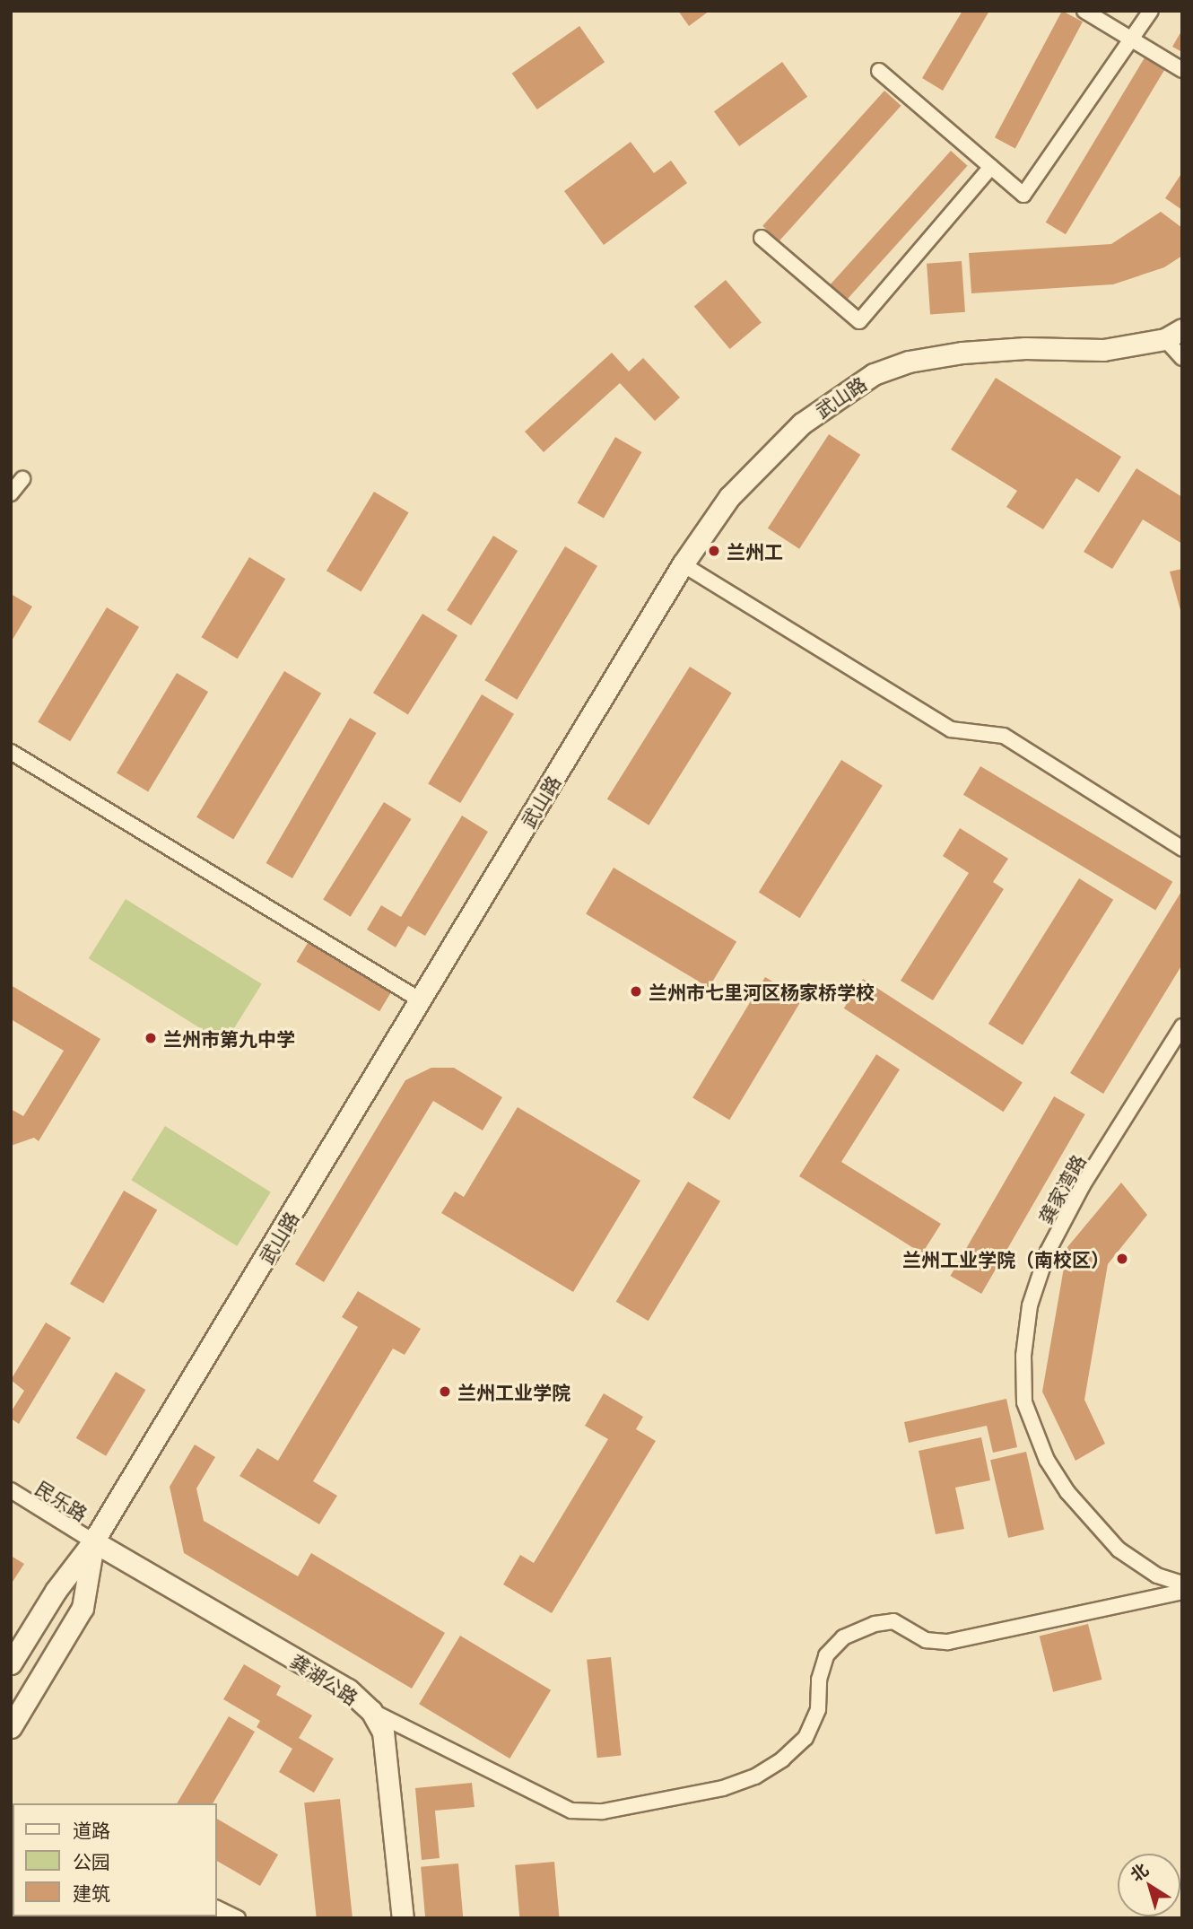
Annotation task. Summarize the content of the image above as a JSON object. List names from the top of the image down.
{
  "streets": {
    "main road": ["武山路", "龚湖公路"],
    "street": ["龚家湾路", "民乐路"]
  },
  "crossings": [
    ["武山路", "民乐路"],
    ["武山路", "龚湖公路"],
    ["民乐路", "龚湖公路"]
  ],
  "places": [
    "兰州工",
    "兰州市七里河区杨家桥学校",
    "兰州市第九中学",
    "兰州工业学院（南校区）",
    "兰州工业学院"
  ],
  "legend": ["道路", "公园", "建筑"],
  "north": "top left"
}
